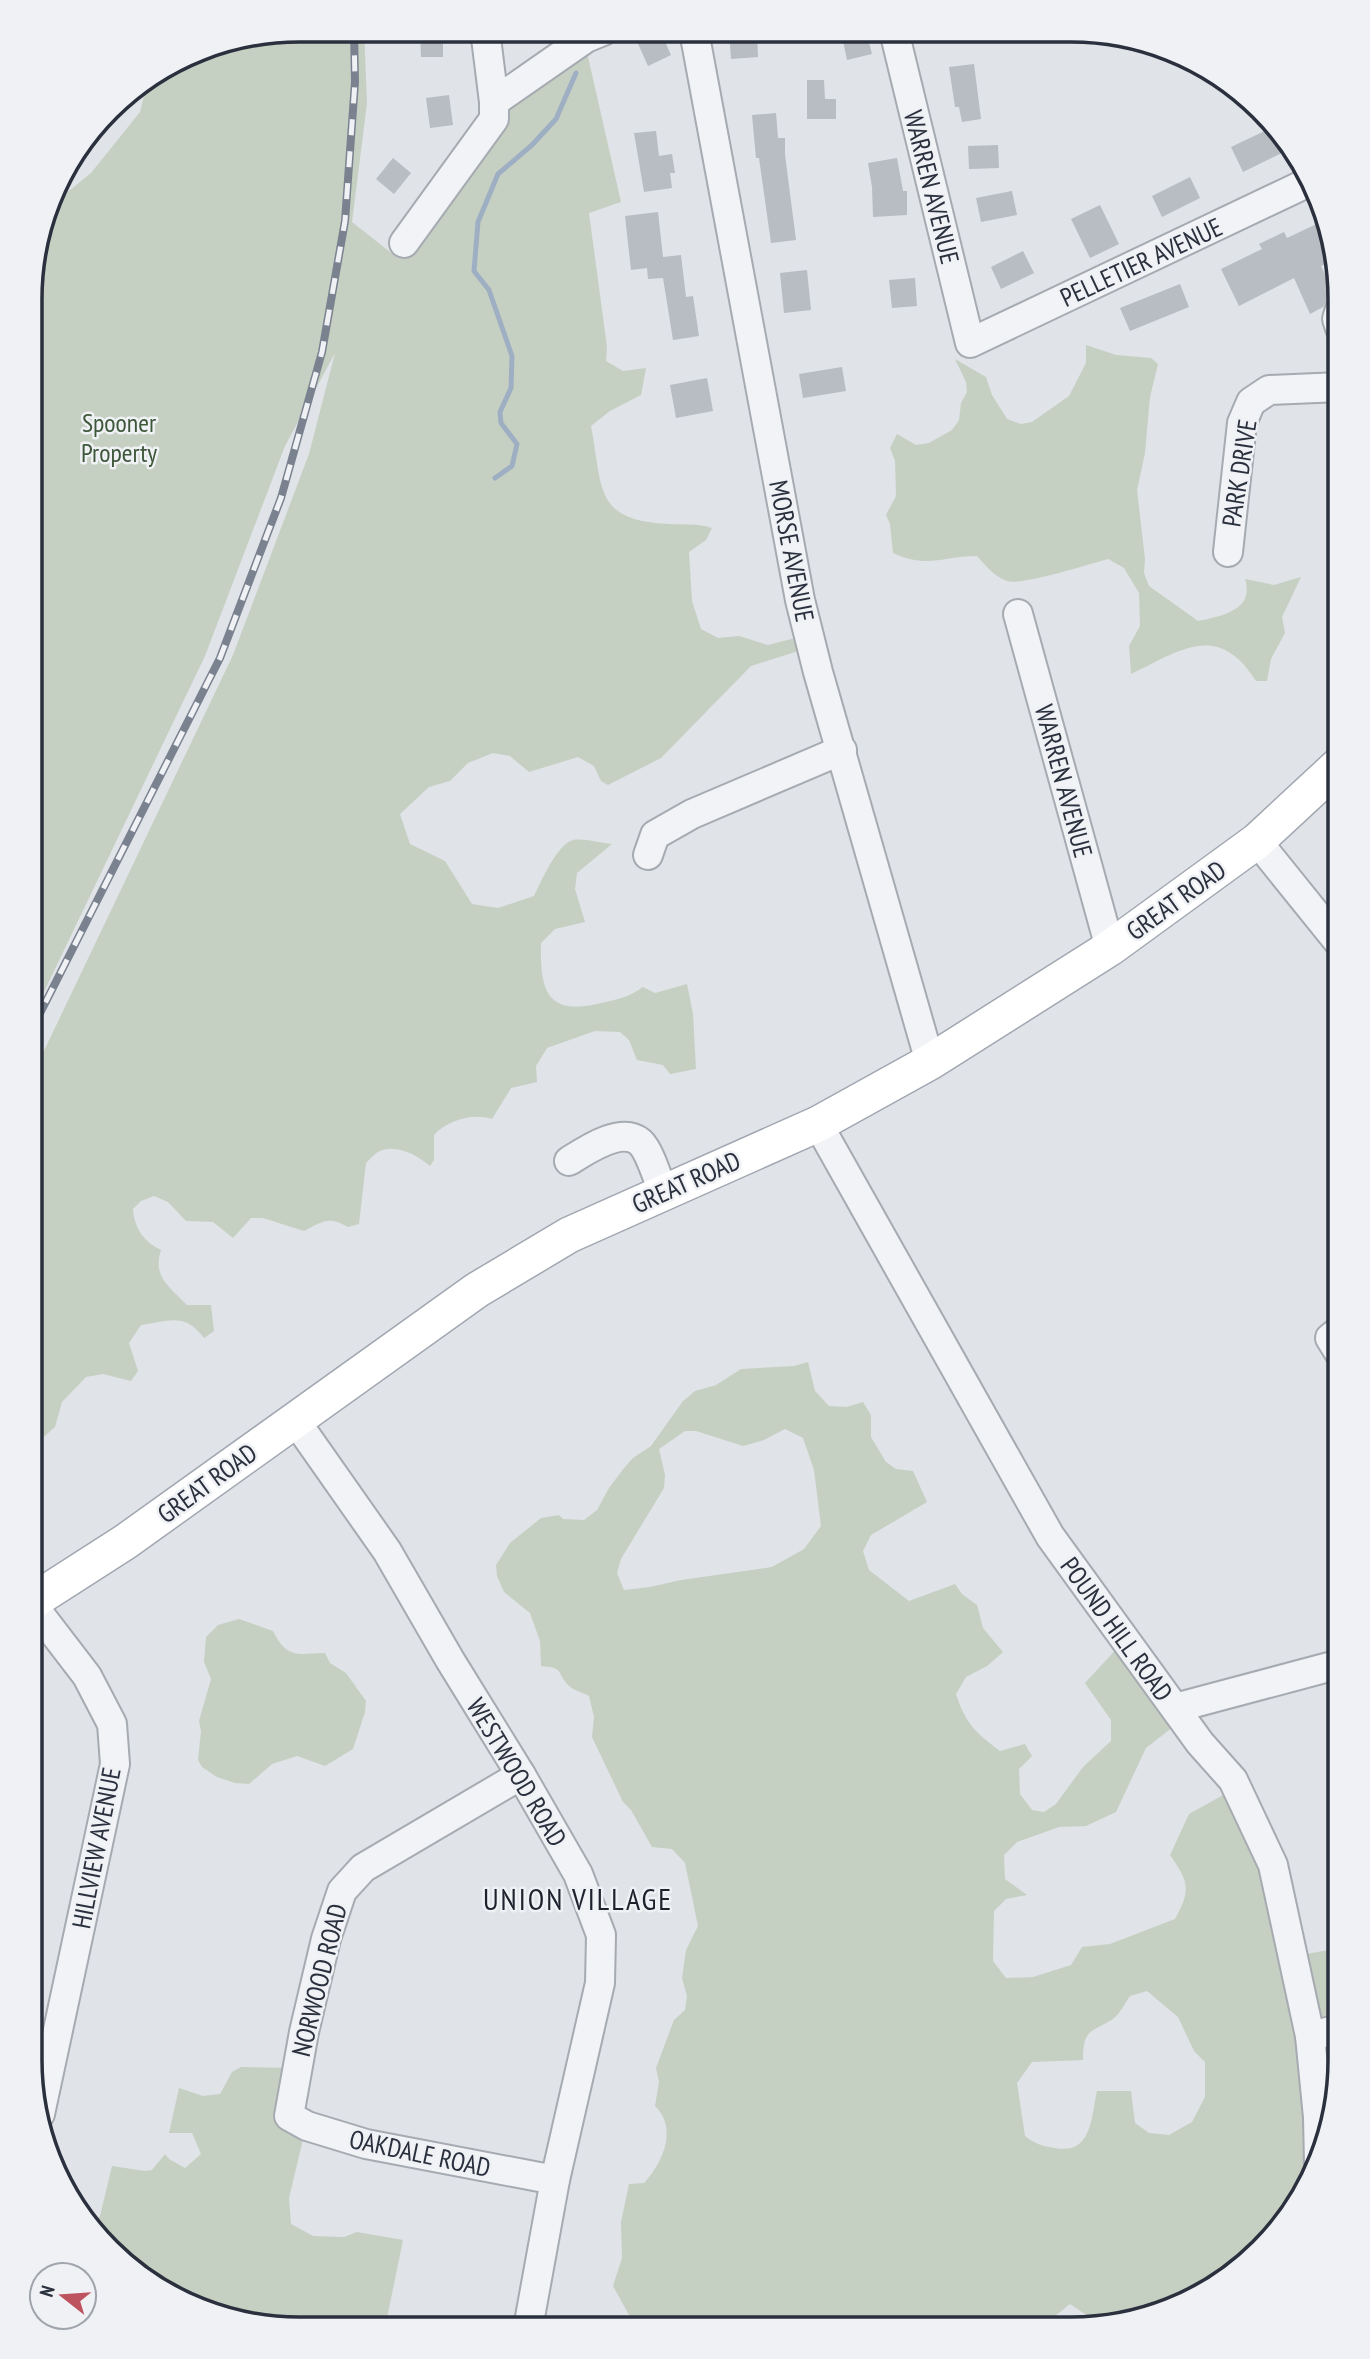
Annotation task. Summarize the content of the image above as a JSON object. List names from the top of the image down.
{
  "streets": {
    "main road": ["GREAT ROAD"],
    "street": [
      "WARREN AVENUE",
      "PELLETIER AVENUE",
      "PARK DRIVE",
      "MORSE AVENUE",
      "POUND HILL ROAD",
      "WESTWOOD ROAD",
      "HILLVIEW AVENUE",
      "NORWOOD ROAD",
      "OAKDALE ROAD"
    ]
  },
  "crossings": [
    ["WARREN AVENUE", "PELLETIER AVENUE"],
    ["WARREN AVENUE", "GREAT ROAD"],
    ["MORSE AVENUE", "GREAT ROAD"],
    ["GREAT ROAD", "POUND HILL ROAD"],
    ["GREAT ROAD", "WESTWOOD ROAD"],
    ["WESTWOOD ROAD", "NORWOOD ROAD"],
    ["WESTWOOD ROAD", "OAKDALE ROAD"],
    ["NORWOOD ROAD", "OAKDALE ROAD"]
  ],
  "districts": ["UNION VILLAGE"],
  "parks": ["Spooner Property"],
  "north": "left"
}
